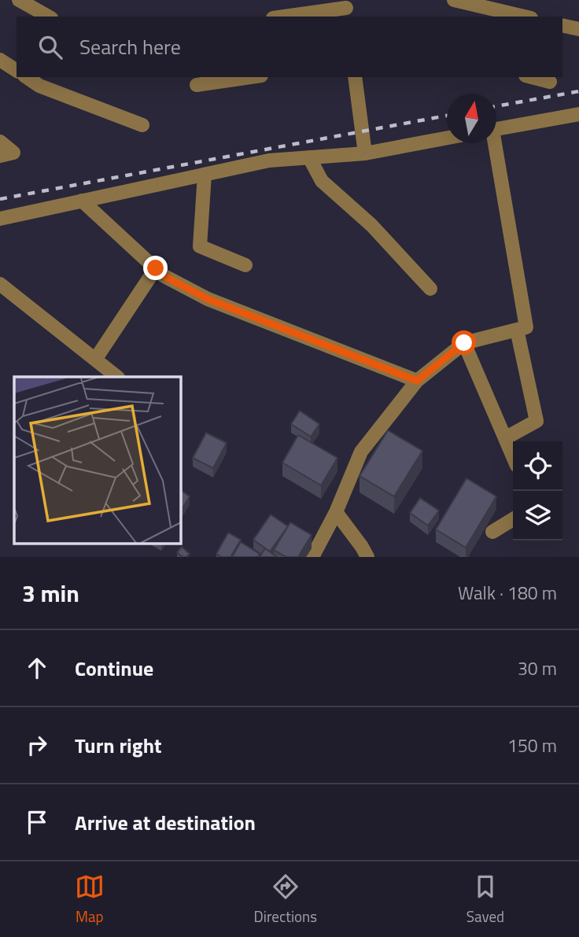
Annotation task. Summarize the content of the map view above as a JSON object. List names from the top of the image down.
{
  "north": "top",
  "page": {
    "search": "Search here",
    "heading": ["3 min", "Walk · 180 m"],
    "list": [
      ["Continue", "30 m"],
      ["Turn right", "150 m"],
      "Arrive at destination"
    ],
    "nav": ["Map", "Directions", "Saved"]
  }
}
